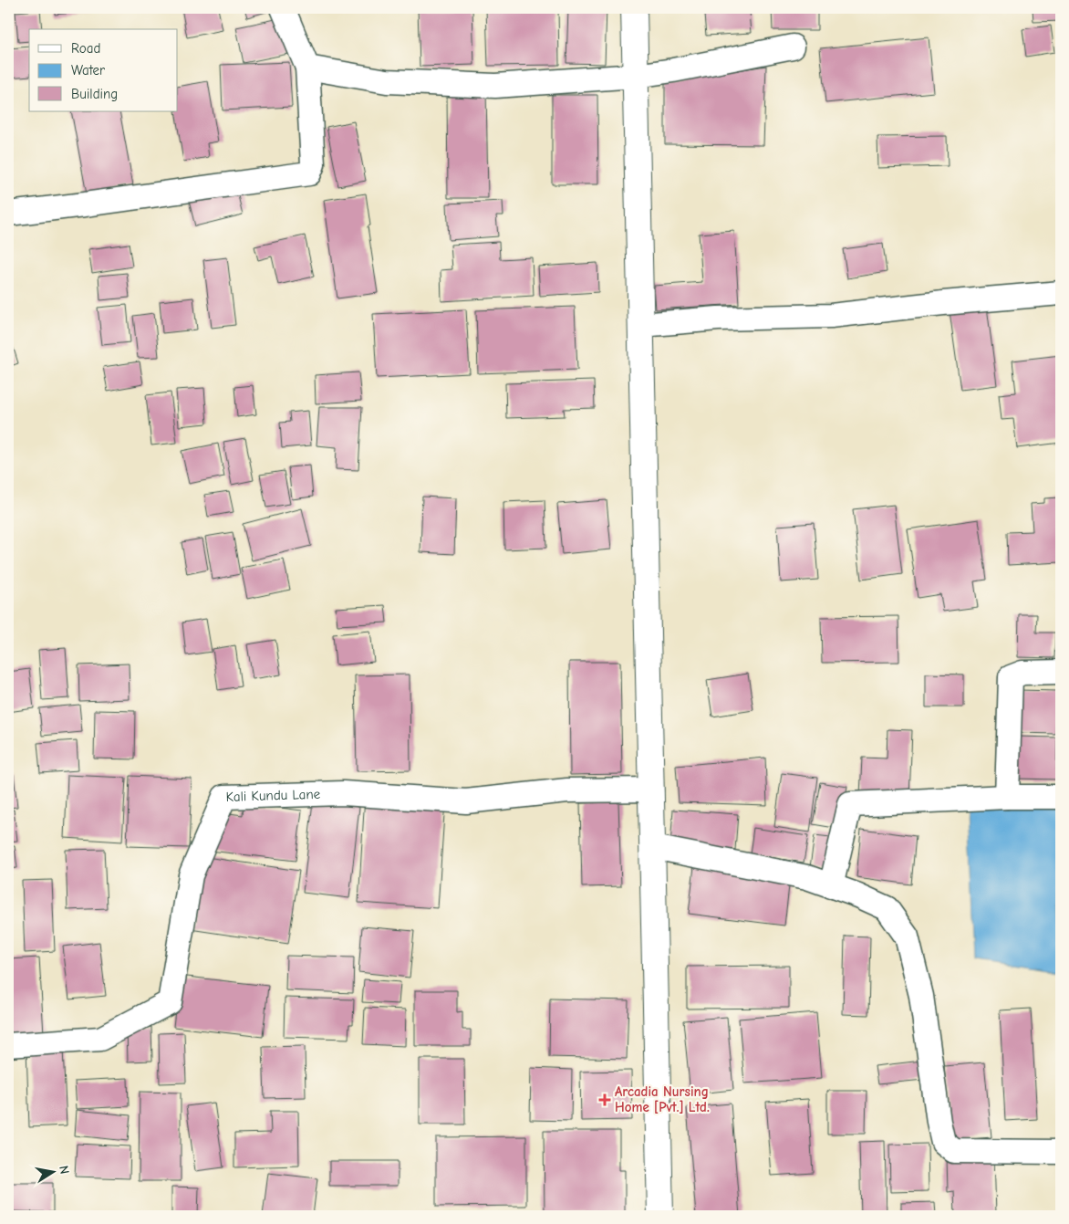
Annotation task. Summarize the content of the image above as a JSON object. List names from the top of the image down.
{
  "streets": {
    "street": ["Kali Kundu Lane"]
  },
  "places": {
    "health": ["Arcadia Nursing Home [Pvt.] Ltd."]
  },
  "legend": ["Road", "Water", "Building"],
  "north": "right"
}
